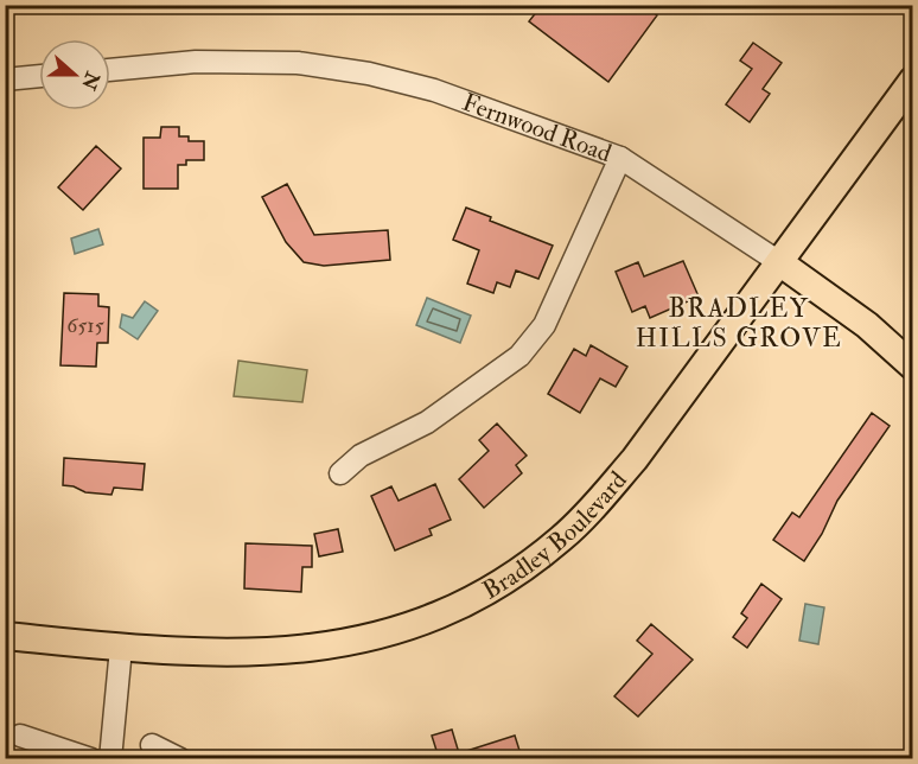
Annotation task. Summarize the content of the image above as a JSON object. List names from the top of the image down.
{
  "streets": {
    "main road": ["Fernwood Road", "Bradley Boulevard"]
  },
  "crossings": [
    ["Fernwood Road", "Bradley Boulevard"]
  ],
  "districts": ["BRADLEY HILLS GROVE"],
  "house_numbers": ["6515"],
  "north": "right"
}
